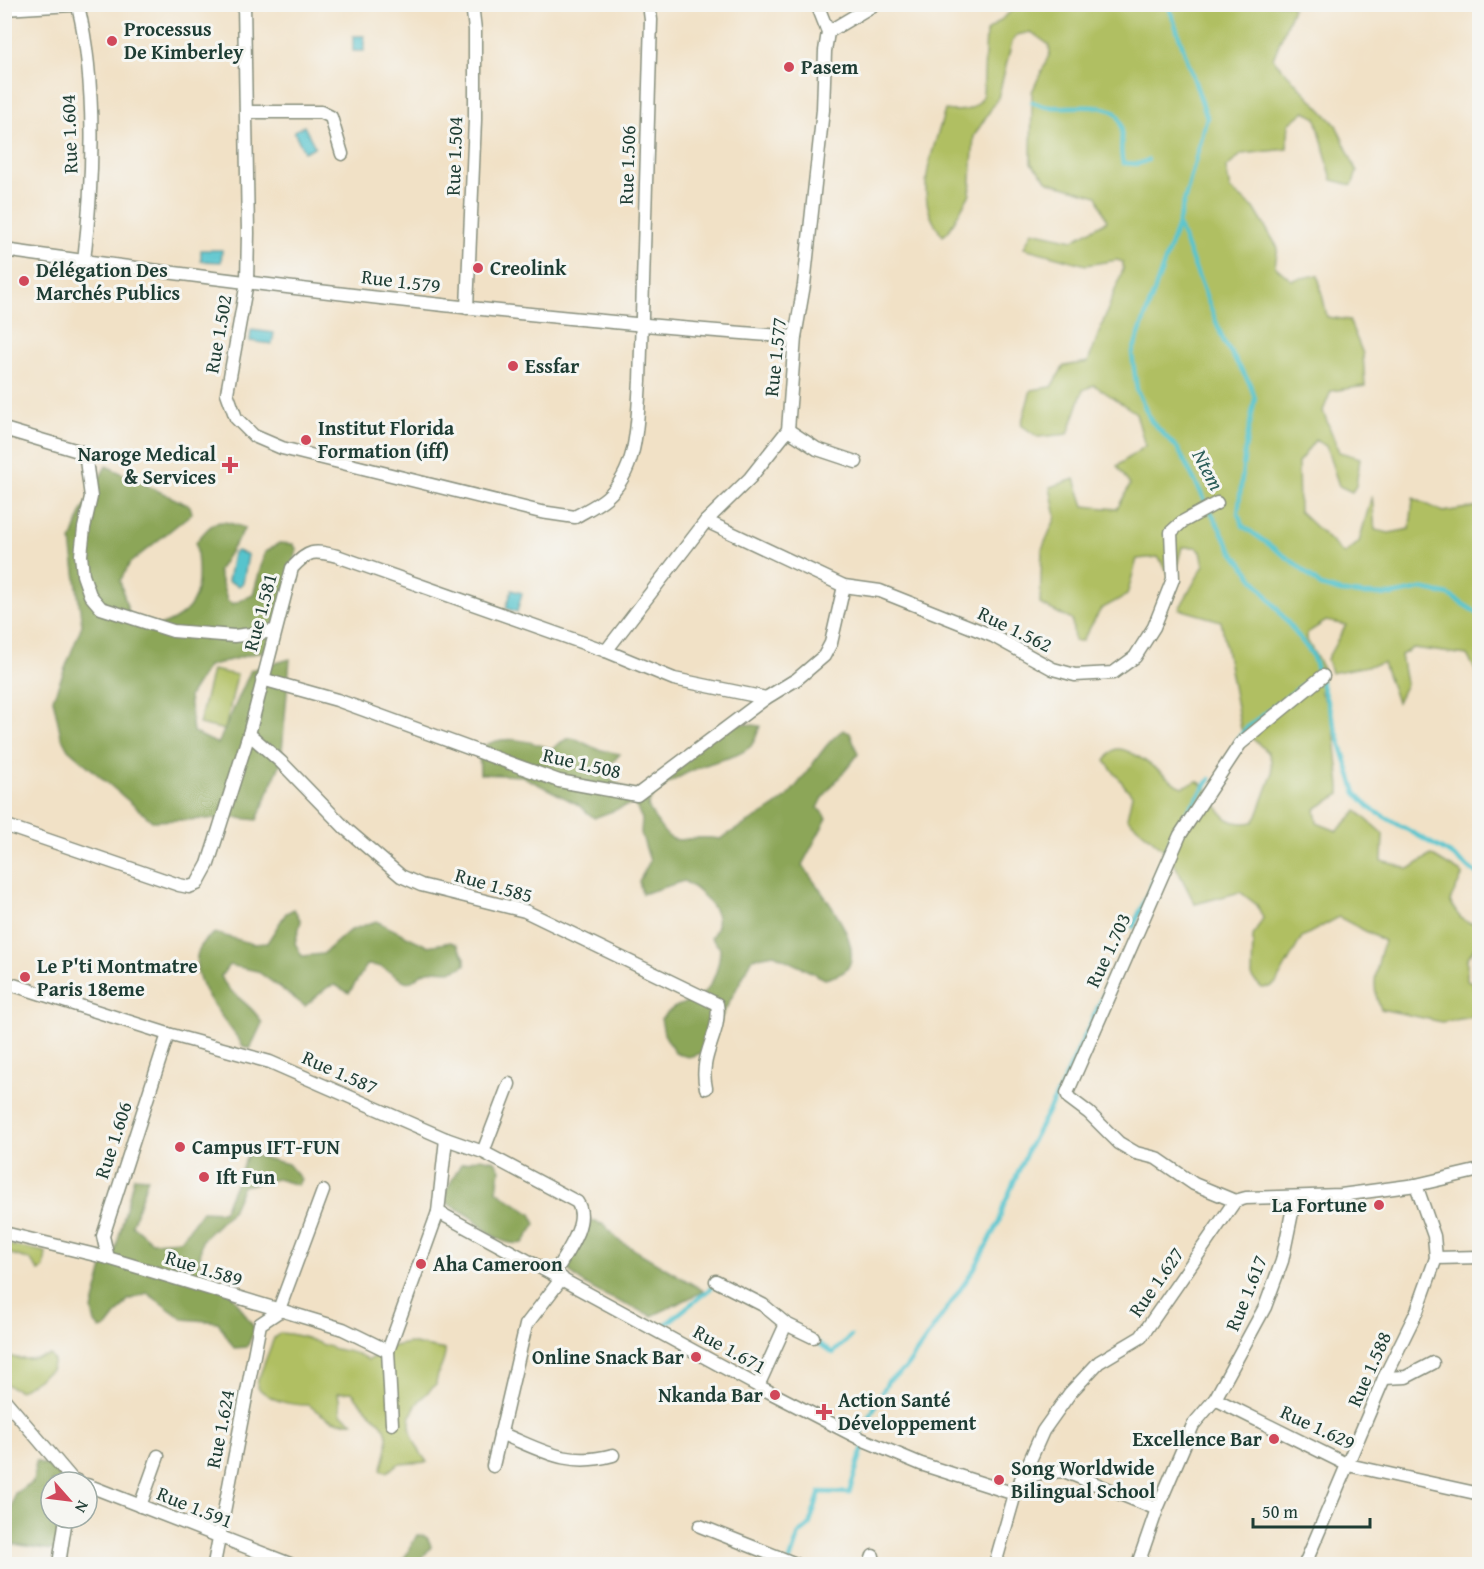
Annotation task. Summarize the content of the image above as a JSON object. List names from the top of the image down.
{
  "streets": {
    "street": [
      "Rue 1.604",
      "Rue 1.504",
      "Rue 1.506",
      "Rue 1.579",
      "Rue 1.502",
      "Rue 1.577",
      "Rue 1.581",
      "Rue 1.562",
      "Rue 1.508",
      "Rue 1.585",
      "Rue 1.703",
      "Rue 1.587",
      "Rue 1.606",
      "Rue 1.589",
      "Rue 1.627",
      "Rue 1.617",
      "Rue 1.671",
      "Rue 1.588",
      "Rue 1.629",
      "Rue 1.624",
      "Rue 1.591"
    ]
  },
  "crossings": [
    ["Rue 1.604", "Rue 1.579"],
    ["Rue 1.504", "Rue 1.579"],
    ["Rue 1.506", "Rue 1.579"],
    ["Rue 1.506", "Rue 1.502"],
    ["Rue 1.579", "Rue 1.502"],
    ["Rue 1.579", "Rue 1.577"],
    ["Rue 1.581", "Rue 1.508"],
    ["Rue 1.581", "Rue 1.585"],
    ["Rue 1.562", "Rue 1.508"],
    ["Rue 1.703", "Rue 1.627"],
    ["Rue 1.587", "Rue 1.606"],
    ["Rue 1.587", "Rue 1.671"],
    ["Rue 1.606", "Rue 1.589"],
    ["Rue 1.589", "Rue 1.624"],
    ["Rue 1.627", "Rue 1.671"],
    ["Rue 1.617", "Rue 1.629"],
    ["Rue 1.588", "Rue 1.629"],
    ["Rue 1.624", "Rue 1.591"]
  ],
  "water": ["Ntem"],
  "places": {
    "other": [
      "Processus De Kimberley",
      "Pasem",
      "Creolink",
      "Délégation Des Marchés Publics",
      "Essfar",
      "Institut Florida Formation (iff)",
      "Le P'ti Montmatre Paris 18eme",
      "Campus IFT-FUN",
      "Ift Fun",
      "La Fortune",
      "Aha Cameroon",
      "Online Snack Bar",
      "Nkanda Bar",
      "Excellence Bar",
      "Song Worldwide Bilingual School"
    ],
    "health": ["Naroge Medical & Services", "Action Santé Développement"]
  },
  "scale_bar": "50 m",
  "north": "bottom right"
}
